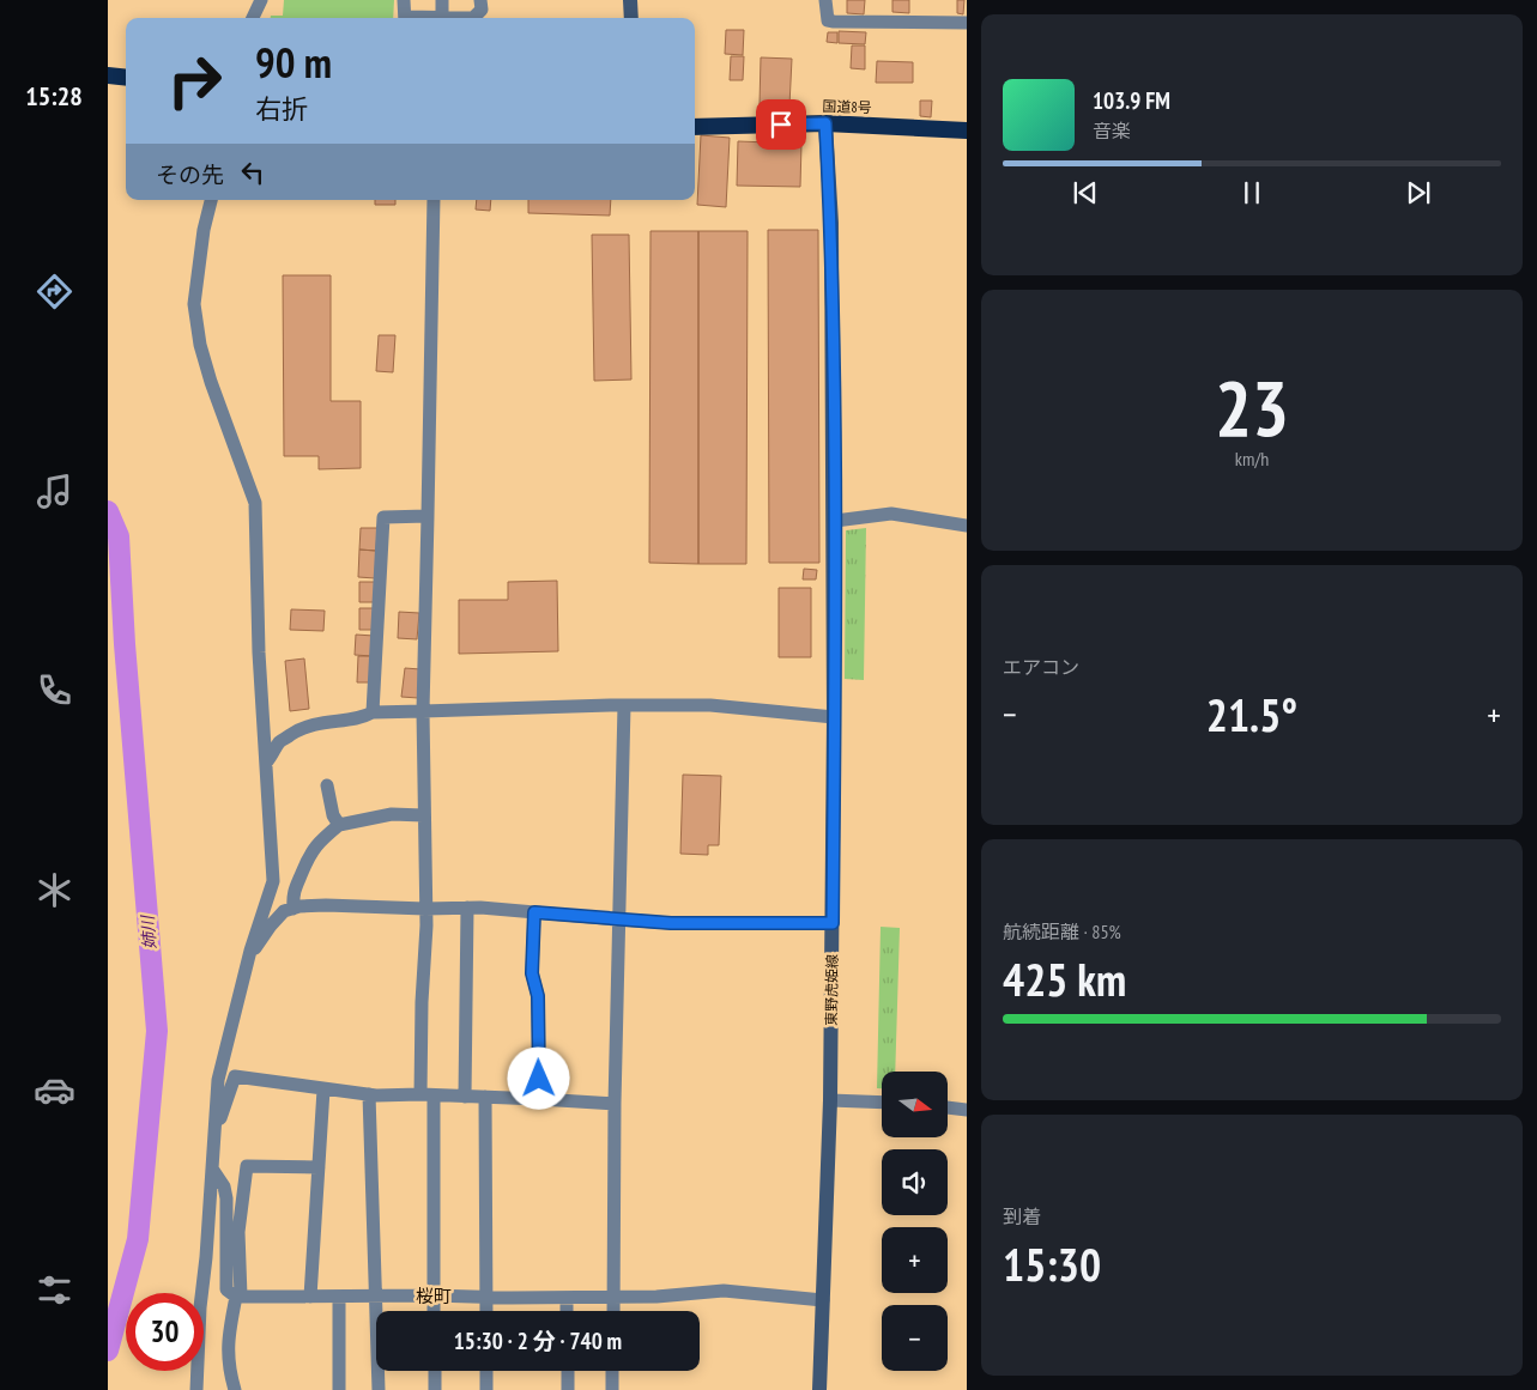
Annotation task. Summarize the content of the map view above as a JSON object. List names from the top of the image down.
{
  "streets": {
    "highway": ["国道8号"],
    "main road": ["東野虎姫線"]
  },
  "crossings": [
    ["国道8号", "東野虎姫線"]
  ],
  "districts": ["桜町"],
  "water": ["姉川"],
  "north": "right",
  "page": {
    "tabs": "15:28",
    "turn": ["90 m", "右折"],
    "song": ["103.9 FM", "音楽"],
    "then": "その先",
    "tile": [
      ["23", "km/h"],
      "エアコン",
      ["航続距離 · 85%", "425 km"],
      ["到着", "15:30"]
    ],
    "heat": ["−", "21.5°", "+"],
    "map_buttons": ["+", "−"],
    "limit": "30",
    "trip": "15:30 · 2 分 · 740 m"
  }
}
